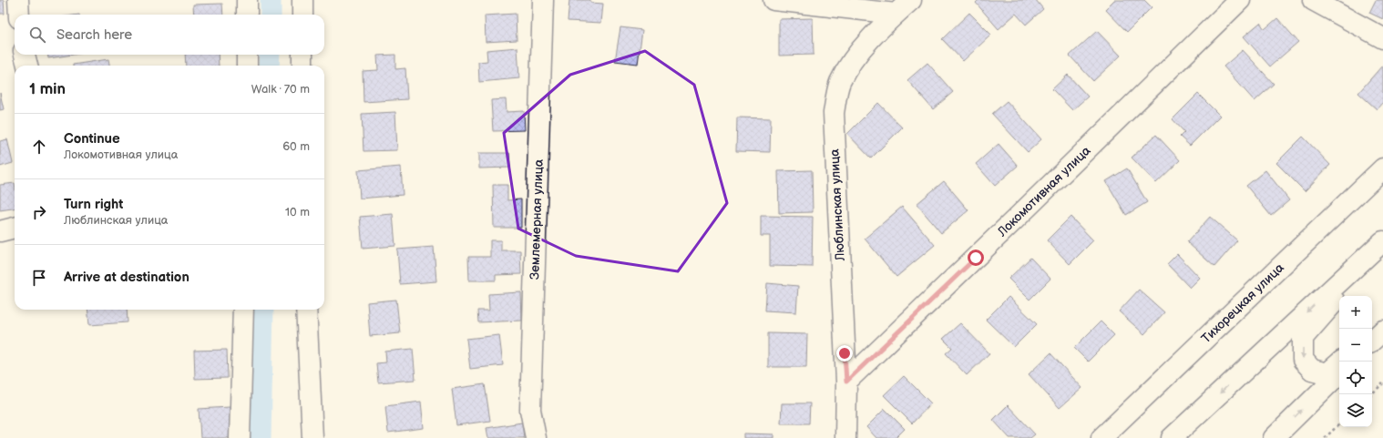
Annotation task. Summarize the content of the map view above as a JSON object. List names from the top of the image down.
{
  "streets": {
    "street": [
      "Локомотивная улица",
      "Люблинская улица",
      "Землемерная улица",
      "Тихорецкая улица"
    ]
  },
  "crossings": [
    ["Локомотивная улица", "Люблинская улица"]
  ],
  "page": {
    "search": "Search here",
    "heading": ["1 min", "Walk · 70 m"],
    "list": [
      ["Continue", "Локомотивная улица", "60 m"],
      ["Turn right", "Люблинская улица", "10 m"],
      "Arrive at destination"
    ],
    "map_buttons": ["+", "−"]
  }
}
